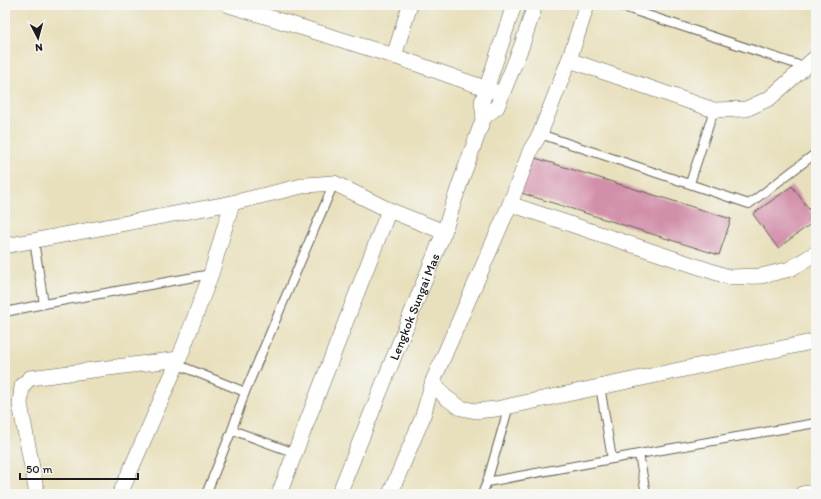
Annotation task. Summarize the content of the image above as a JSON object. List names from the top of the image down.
{
  "streets": {
    "street": ["Lengkok Sungai Mas"]
  },
  "scale_bar": "50 m",
  "north": "bottom"
}
